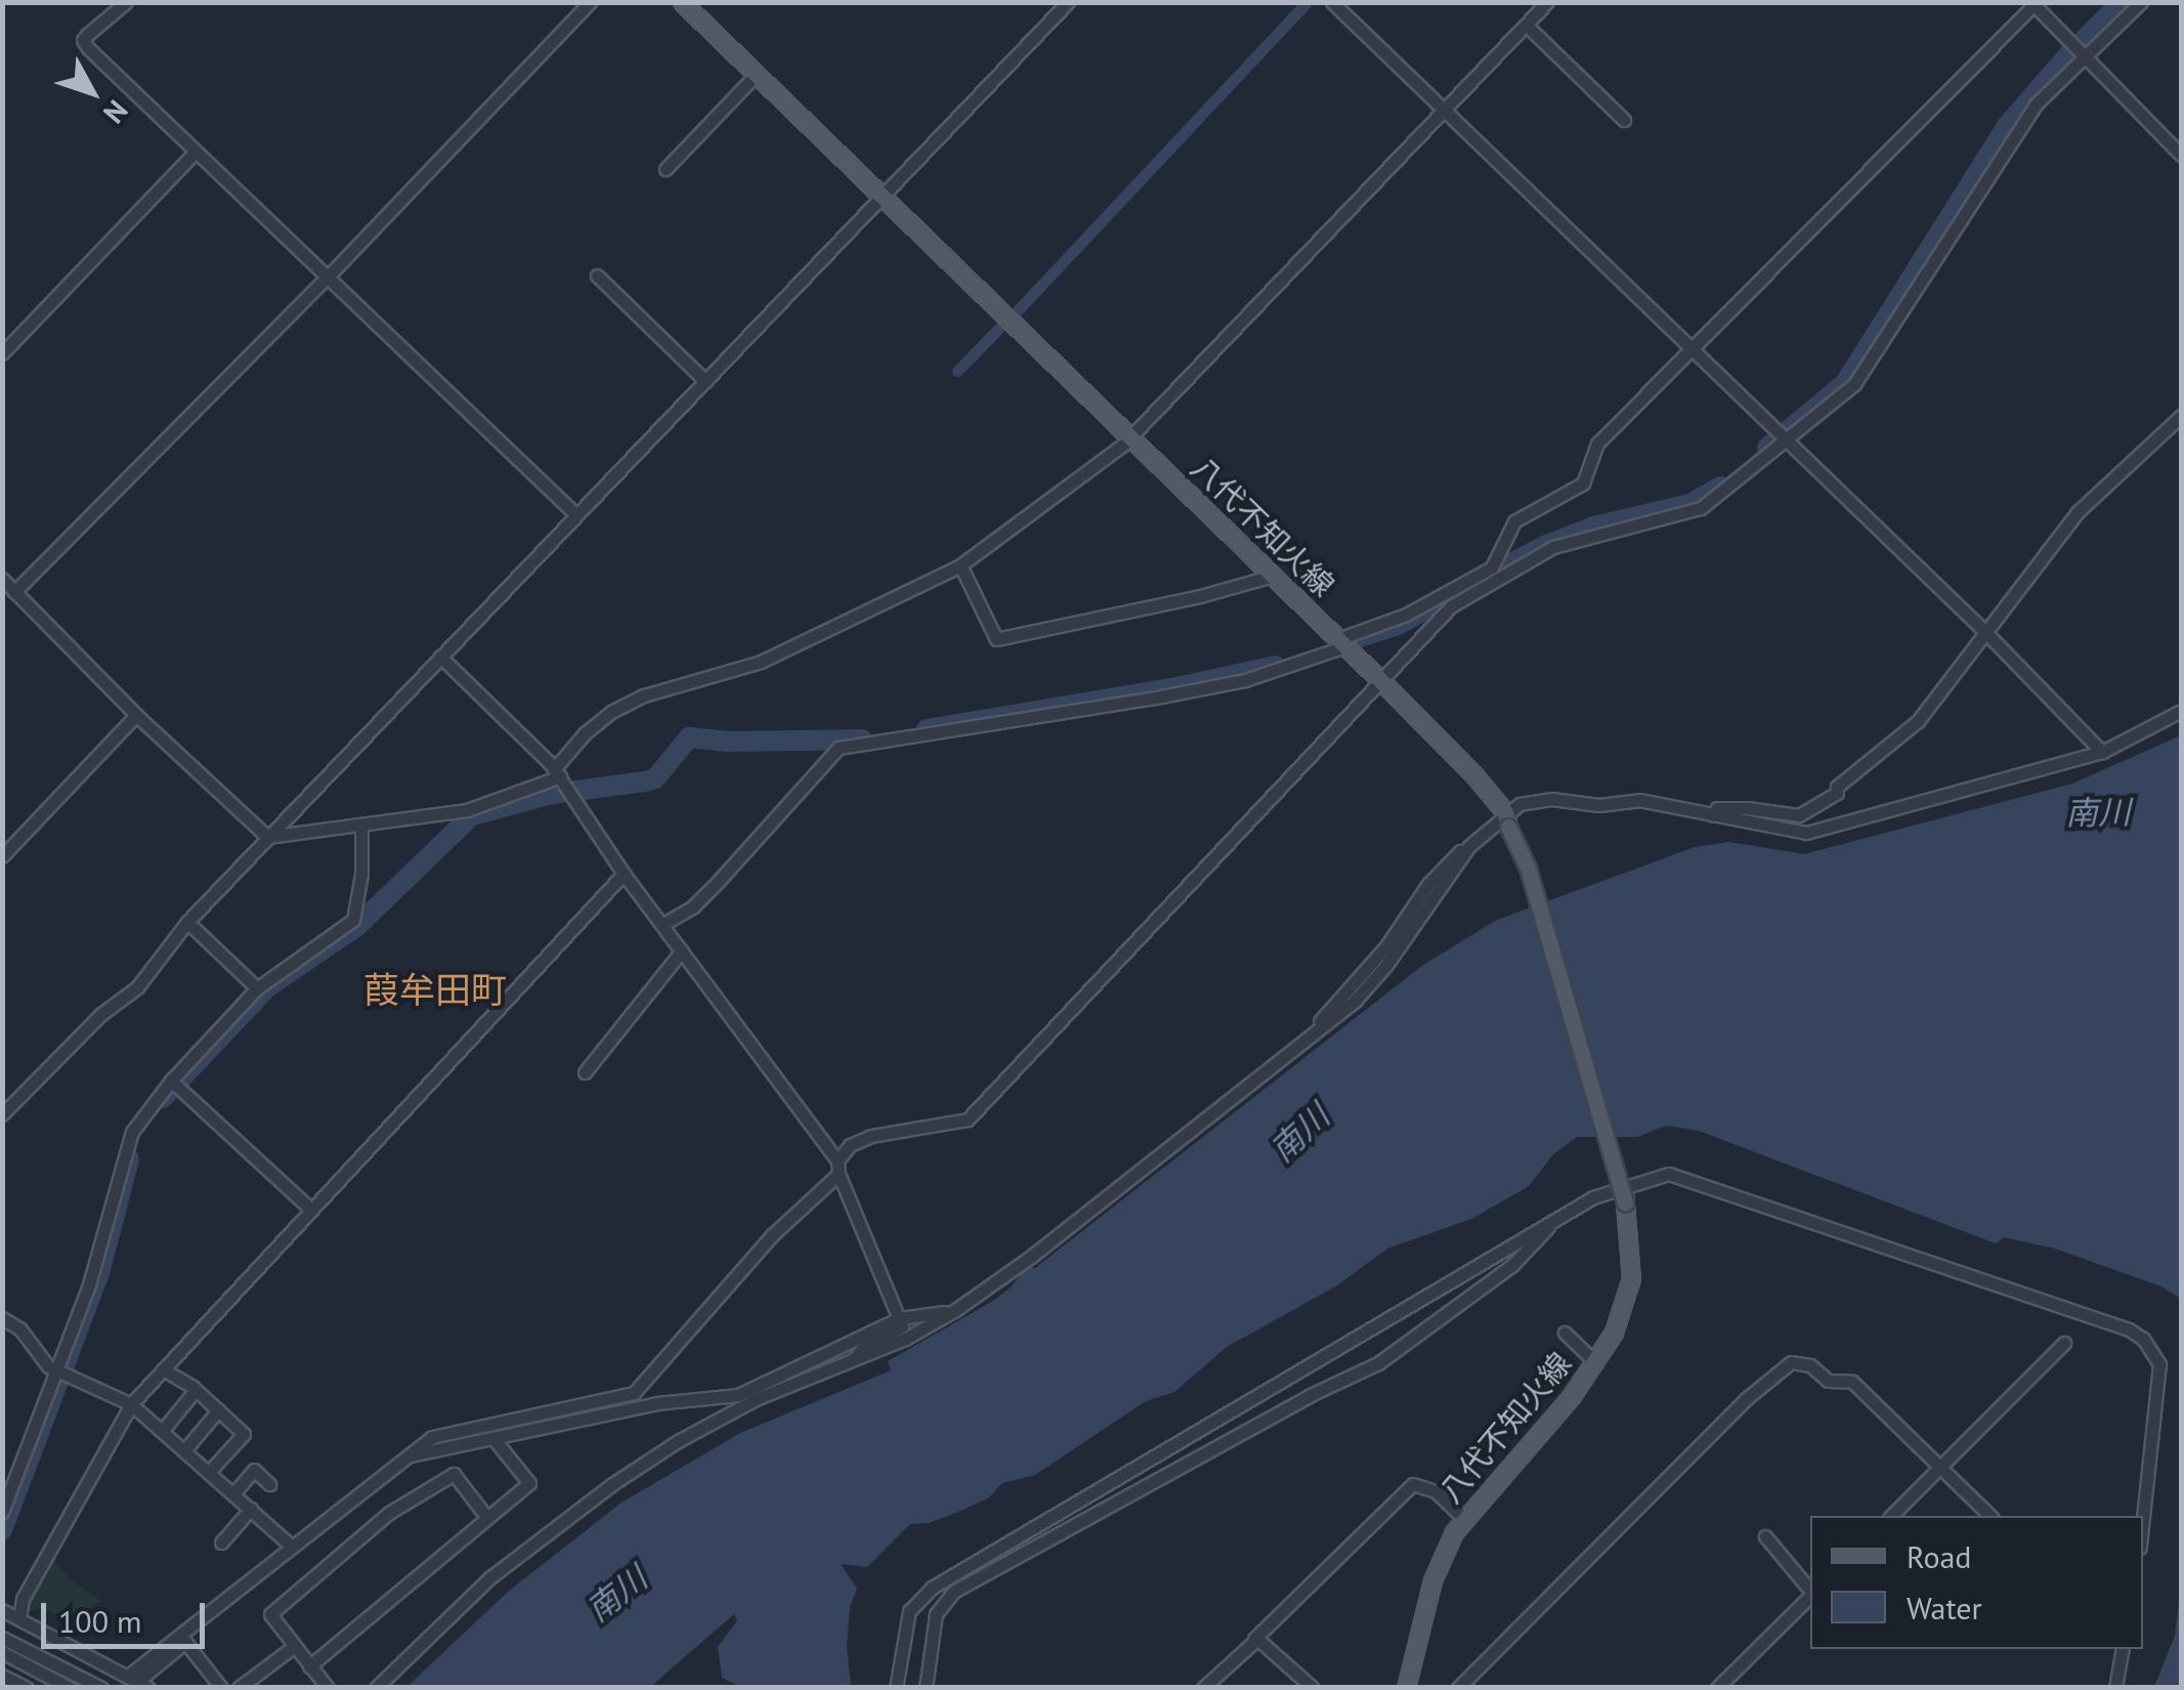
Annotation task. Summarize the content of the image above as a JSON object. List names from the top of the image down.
{
  "streets": {
    "main road": ["八代不知火線"]
  },
  "districts": ["葭牟田町"],
  "water": ["南川"],
  "legend": ["Road", "Water"],
  "scale_bar": "100 m",
  "north": "bottom right"
}
